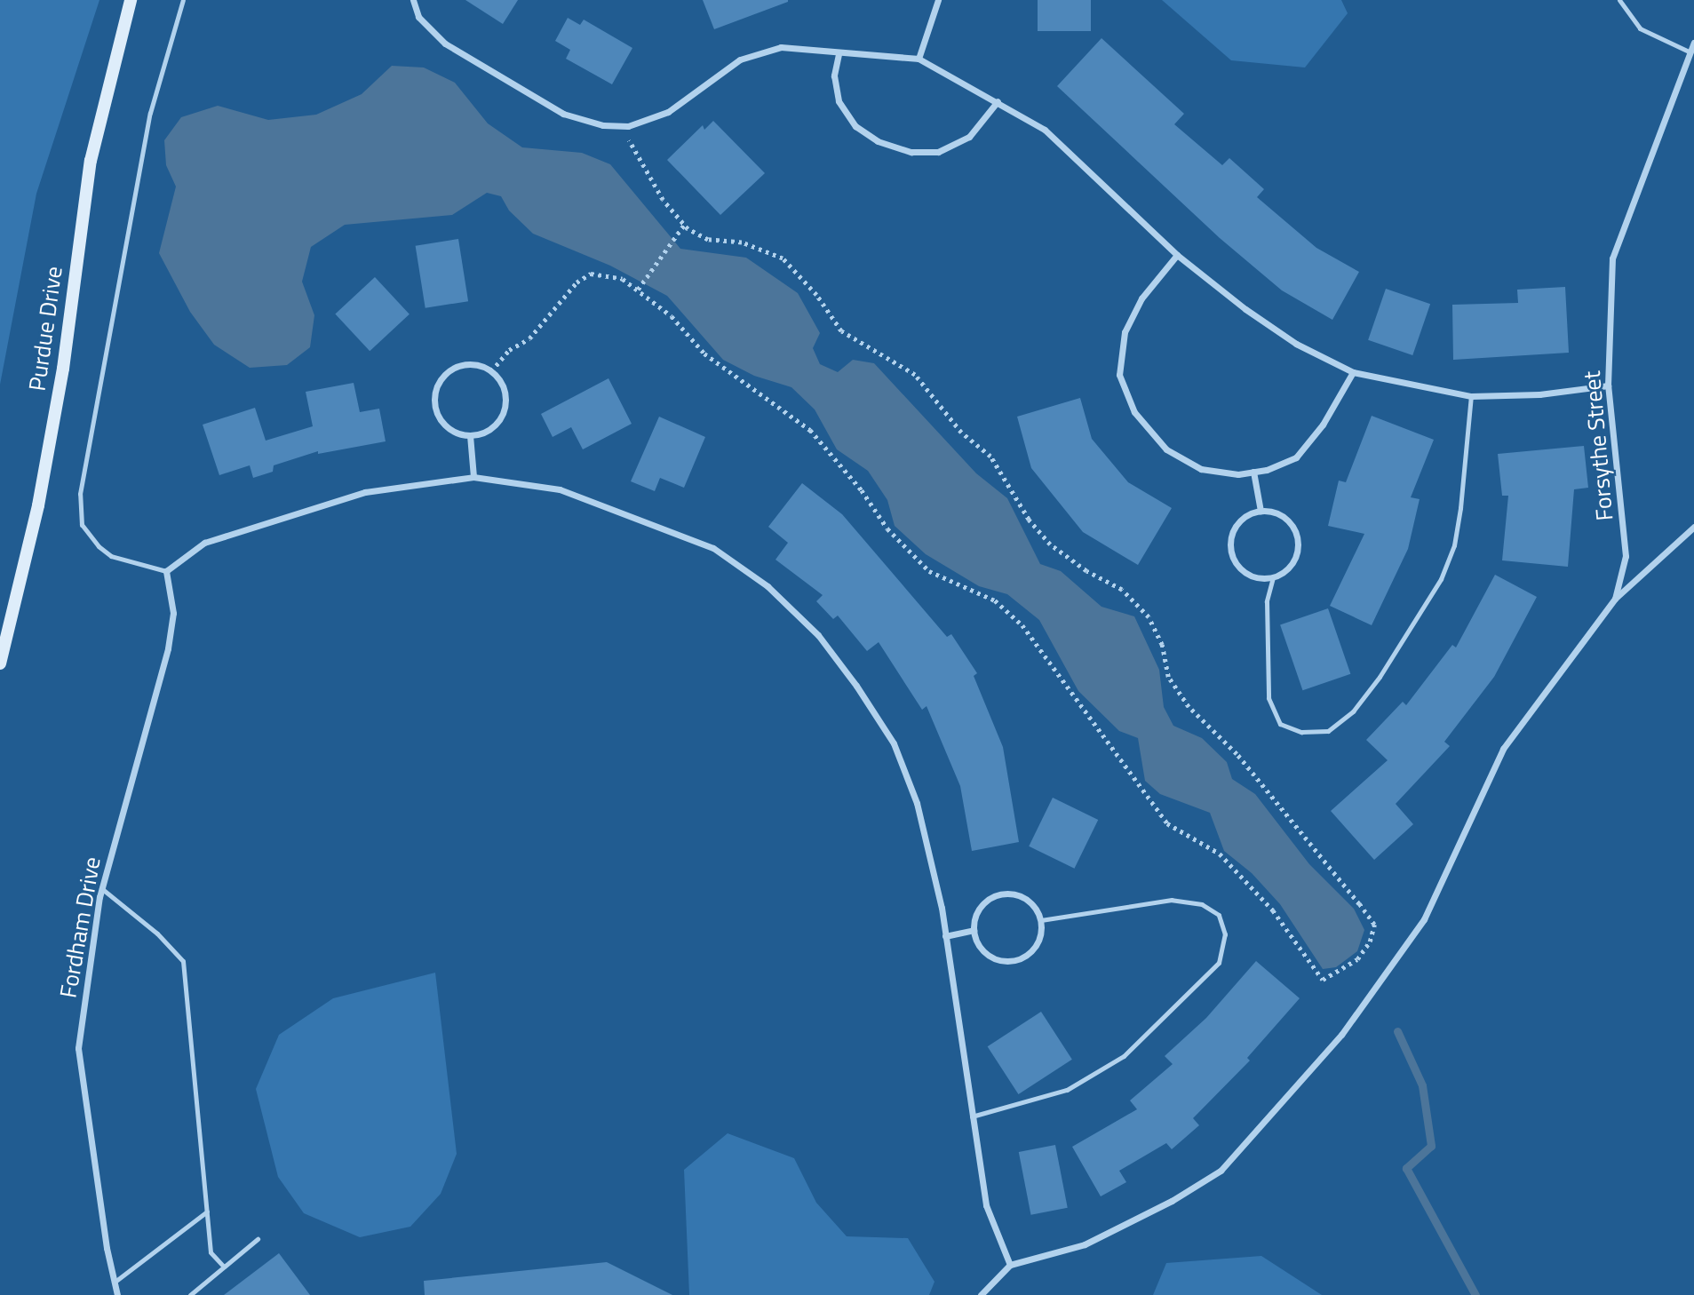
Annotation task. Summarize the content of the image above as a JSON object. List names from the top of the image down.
{
  "streets": {
    "street": ["Purdue Drive", "Forsythe Street", "Fordham Drive"]
  }
}
